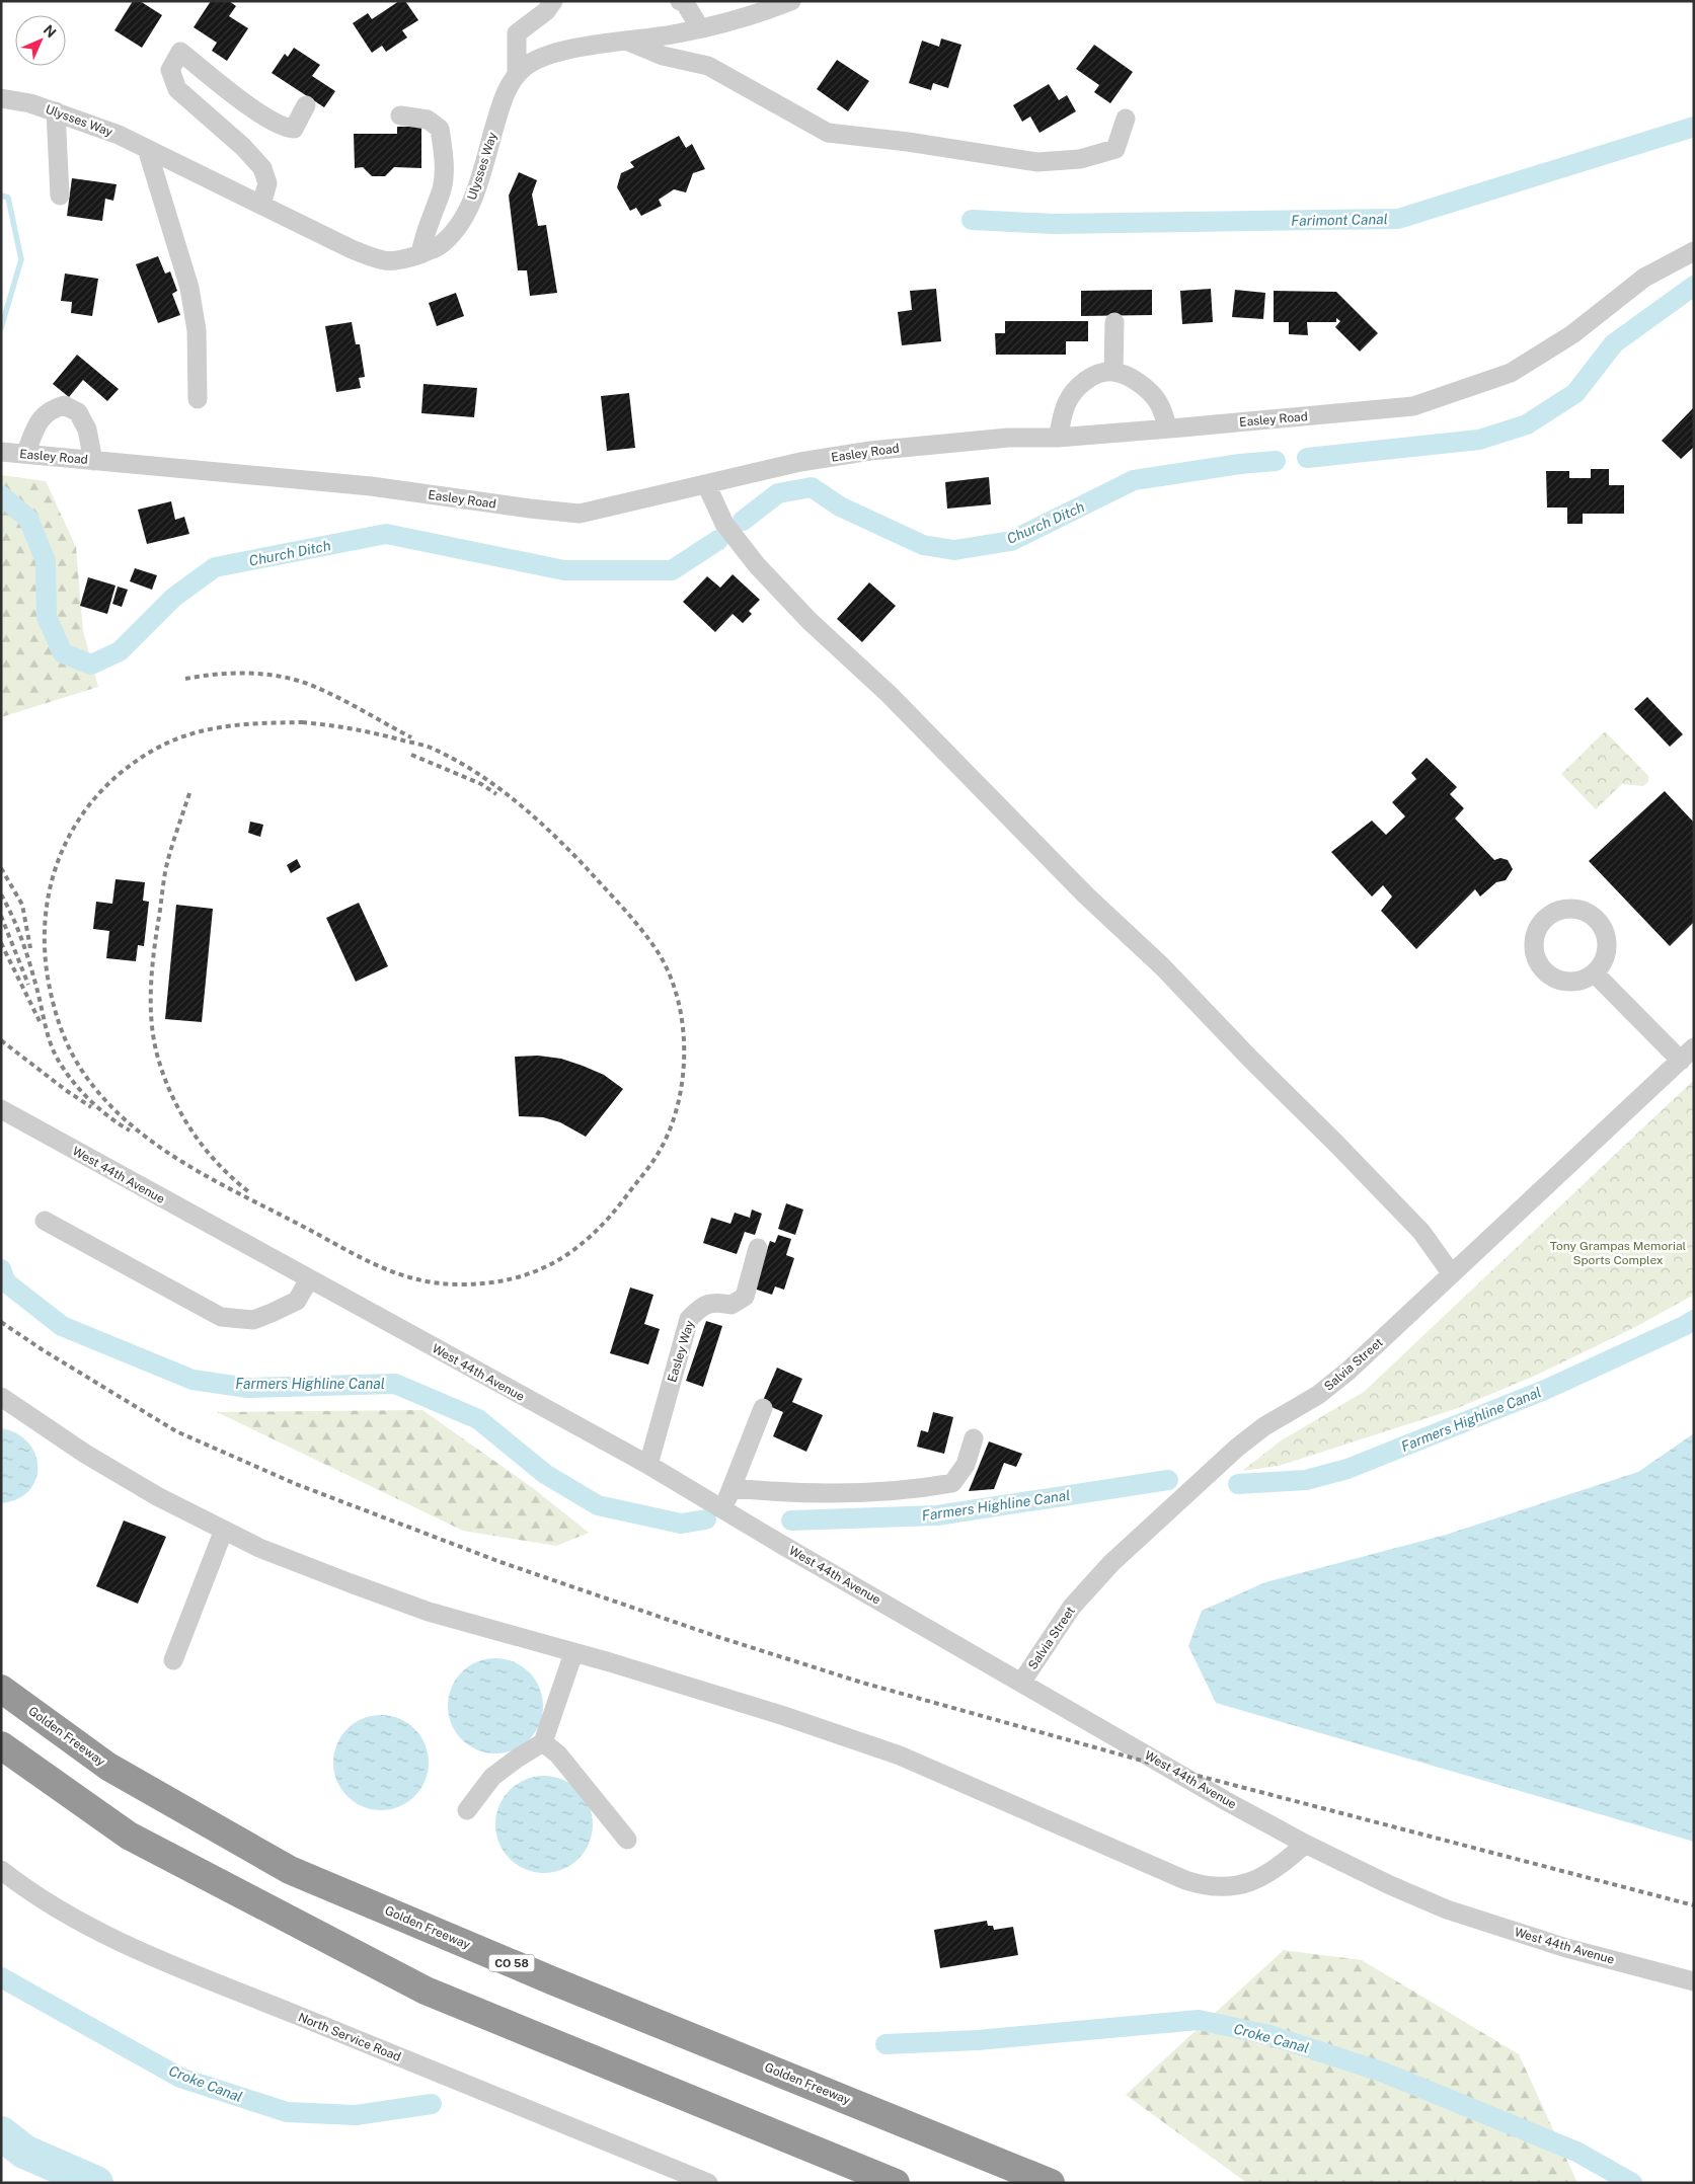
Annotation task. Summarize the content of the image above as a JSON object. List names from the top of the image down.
{
  "streets": {
    "highway": ["Golden Freeway", "CO 58"],
    "street": [
      "Ulysses Way",
      "Easley Road",
      "West 44th Avenue",
      "Easley Way",
      "Salvia Street",
      "North Service Road"
    ]
  },
  "crossings": [
    ["West 44th Avenue", "Easley Way"],
    ["West 44th Avenue", "Salvia Street"]
  ],
  "water": [
    "Farimont Canal",
    "Church Ditch",
    "Farmers Highline Canal",
    "Croke Canal"
  ],
  "parks": ["Tony Grampas Memorial Sports Complex"],
  "north": "top right"
}
